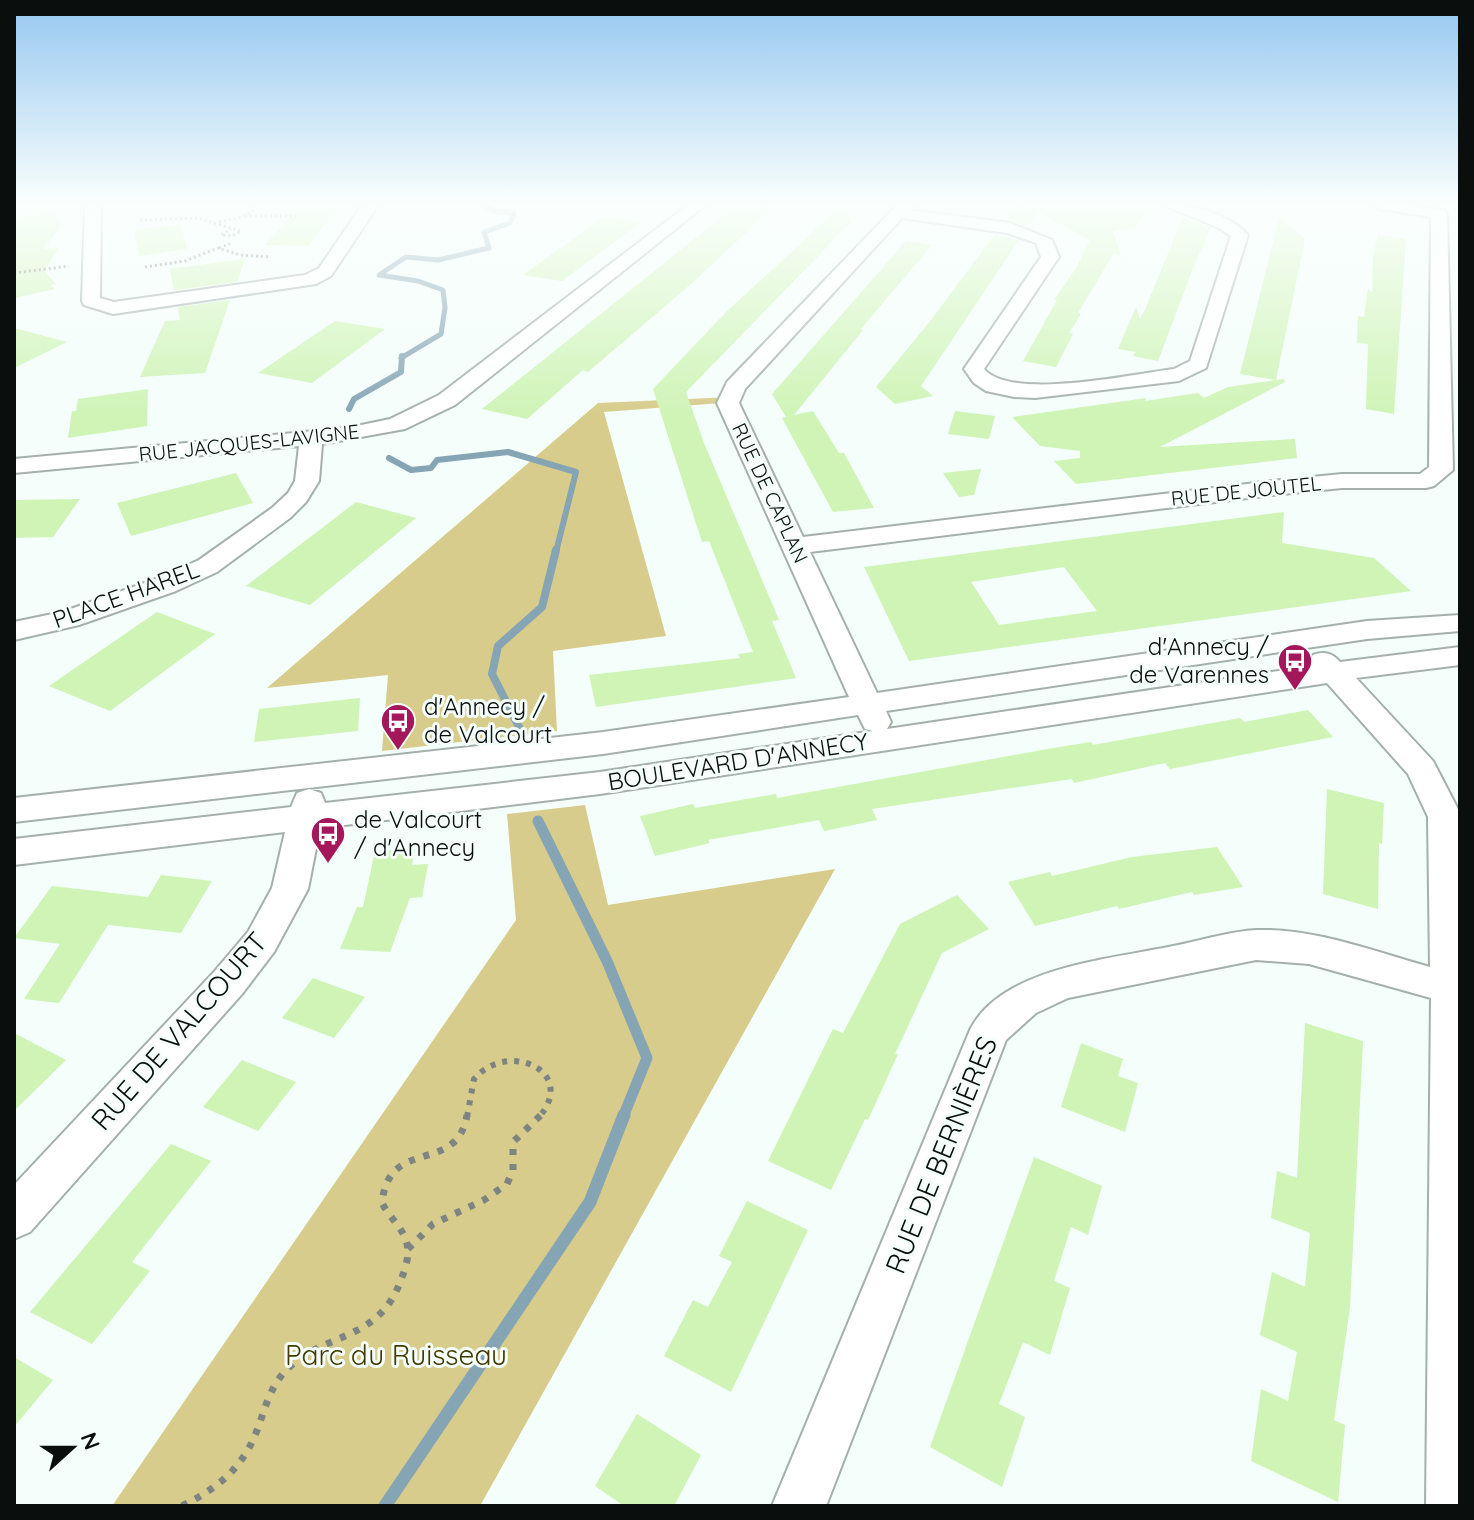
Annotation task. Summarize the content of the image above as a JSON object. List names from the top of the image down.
{
  "streets": {
    "street": [
      "RUE JACQUES-LAVIGNE",
      "RUE DE JOUTEL",
      "RUE DE CAPLAN",
      "PLACE HAREL",
      "BOULEVARD D'ANNECY",
      "RUE DE VALCOURT",
      "RUE DE BERNIÈRES"
    ]
  },
  "crossings": [
    ["RUE JACQUES-LAVIGNE", "PLACE HAREL"],
    ["RUE DE JOUTEL", "RUE DE CAPLAN"],
    ["RUE DE CAPLAN", "BOULEVARD D'ANNECY"],
    ["BOULEVARD D'ANNECY", "RUE DE VALCOURT"]
  ],
  "parks": ["Parc du Ruisseau"],
  "places": {
    "bus stop": ["d'Annecy / de Varennes", "d'Annecy / de Valcourt", "de Valcourt / d'Annecy"]
  },
  "north": "right"
}
